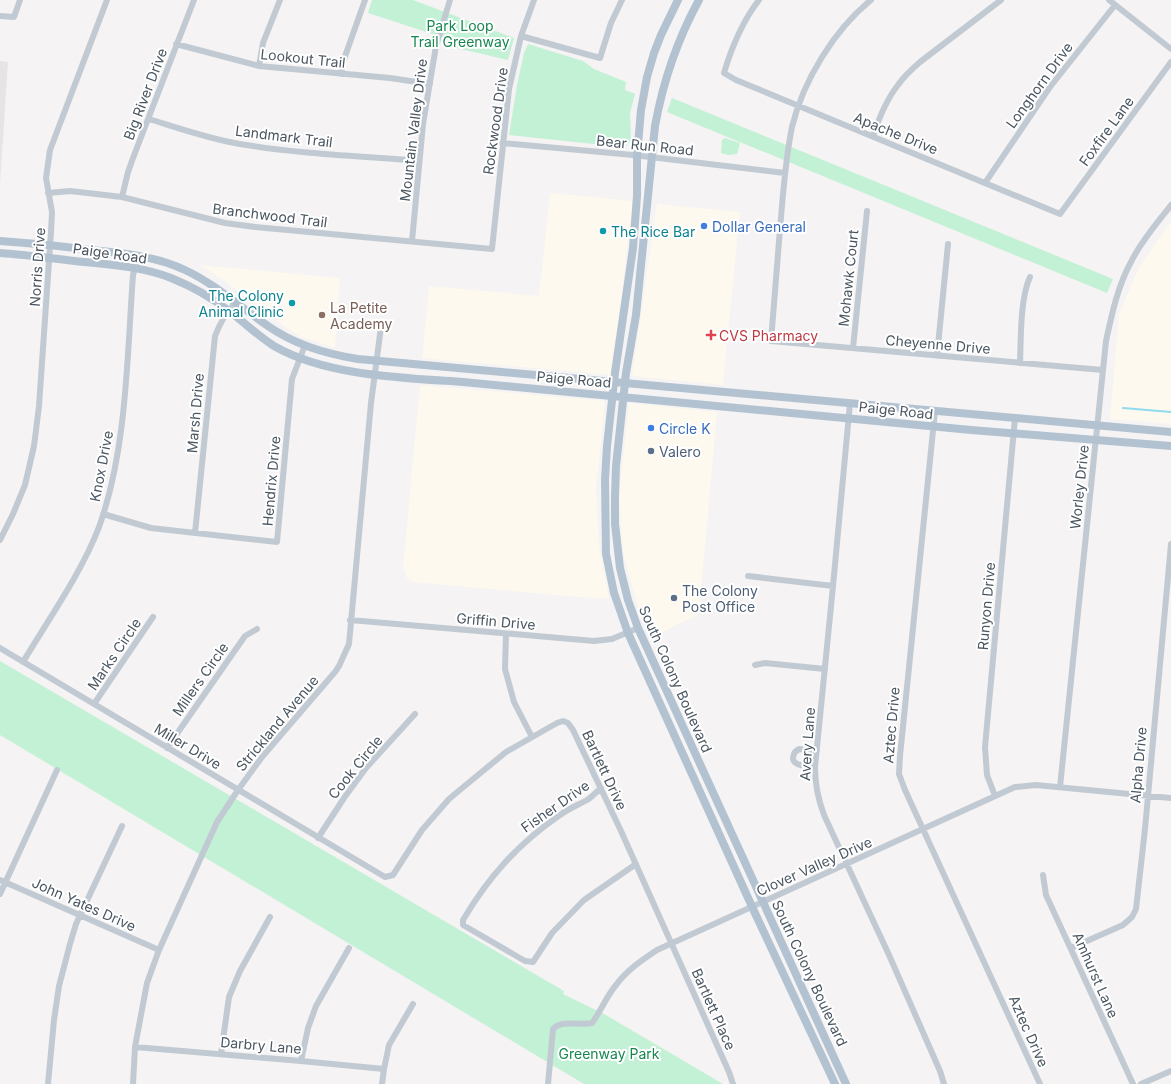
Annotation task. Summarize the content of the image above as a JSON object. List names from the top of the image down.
{
  "streets": {
    "main road": ["Paige Road", "South Colony Boulevard"],
    "street": [
      "Lookout Trail",
      "Longhorn Drive",
      "Big River Drive",
      "Rockwood Drive",
      "Mountain Valley Drive",
      "Foxfire Lane",
      "Apache Drive",
      "Landmark Trail",
      "Bear Run Road",
      "Branchwood Trail",
      "Norris Drive",
      "Mohawk Court",
      "Cheyenne Drive",
      "Marsh Drive",
      "Knox Drive",
      "Hendrix Drive",
      "Worley Drive",
      "Runyon Drive",
      "Griffin Drive",
      "Marks Circle",
      "Millers Circle",
      "Strickland Avenue",
      "Aztec Drive",
      "Avery Lane",
      "Miller Drive",
      "Alpha Drive",
      "Cook Circle",
      "Bartlett Drive",
      "Fisher Drive",
      "Clover Valley Drive",
      "John Yates Drive",
      "Amhurst Lane",
      "Bartlett Place",
      "Darbry Lane"
    ]
  },
  "crossings": [
    ["Lookout Trail", "Big River Drive"],
    ["Lookout Trail", "Mountain Valley Drive"],
    ["Longhorn Drive", "Apache Drive"],
    ["Big River Drive", "Landmark Trail"],
    ["Big River Drive", "Branchwood Trail"],
    ["Rockwood Drive", "Bear Run Road"],
    ["Rockwood Drive", "Branchwood Trail"],
    ["Mountain Valley Drive", "Landmark Trail"],
    ["Mountain Valley Drive", "Branchwood Trail"],
    ["Foxfire Lane", "Apache Drive"],
    ["Bear Run Road", "Cheyenne Drive"],
    ["Bear Run Road", "South Colony Boulevard"],
    ["Branchwood Trail", "Norris Drive"],
    ["Paige Road", "Norris Drive"],
    ["Paige Road", "Marsh Drive"],
    ["Paige Road", "Knox Drive"],
    ["Paige Road", "Hendrix Drive"],
    ["Paige Road", "Worley Drive"],
    ["Paige Road", "Runyon Drive"],
    ["Paige Road", "South Colony Boulevard"],
    ["Paige Road", "Strickland Avenue"],
    ["Paige Road", "Aztec Drive"],
    ["Paige Road", "Avery Lane"],
    ["Mohawk Court", "Cheyenne Drive"],
    ["Cheyenne Drive", "Worley Drive"],
    ["Marsh Drive", "Hendrix Drive"],
    ["Knox Drive", "Hendrix Drive"],
    ["Knox Drive", "Miller Drive"],
    ["Worley Drive", "Clover Valley Drive"],
    ["Runyon Drive", "Clover Valley Drive"],
    ["Griffin Drive", "South Colony Boulevard"],
    ["Griffin Drive", "Strickland Avenue"],
    ["Marks Circle", "Miller Drive"],
    ["Millers Circle", "Miller Drive"],
    ["South Colony Boulevard", "Clover Valley Drive"],
    ["Strickland Avenue", "Miller Drive"],
    ["Strickland Avenue", "John Yates Drive"],
    ["Strickland Avenue", "Darbry Lane"],
    ["Aztec Drive", "Clover Valley Drive"],
    ["Avery Lane", "Clover Valley Drive"],
    ["Miller Drive", "Cook Circle"],
    ["Miller Drive", "Bartlett Drive"],
    ["Alpha Drive", "Clover Valley Drive"],
    ["Alpha Drive", "Amhurst Lane"],
    ["Bartlett Drive", "Fisher Drive"],
    ["Bartlett Drive", "Clover Valley Drive"],
    ["Bartlett Drive", "Bartlett Place"],
    ["Clover Valley Drive", "Bartlett Place"]
  ],
  "parks": ["Park Loop Trail Greenway", "Greenway Park"],
  "places": {
    "other": [
      "Dollar General",
      "The Rice Bar",
      "The Colony Animal Clinic",
      "La Petite Academy",
      "Circle K",
      "Valero",
      "The Colony Post Office"
    ],
    "health": ["CVS Pharmacy"]
  }
}
